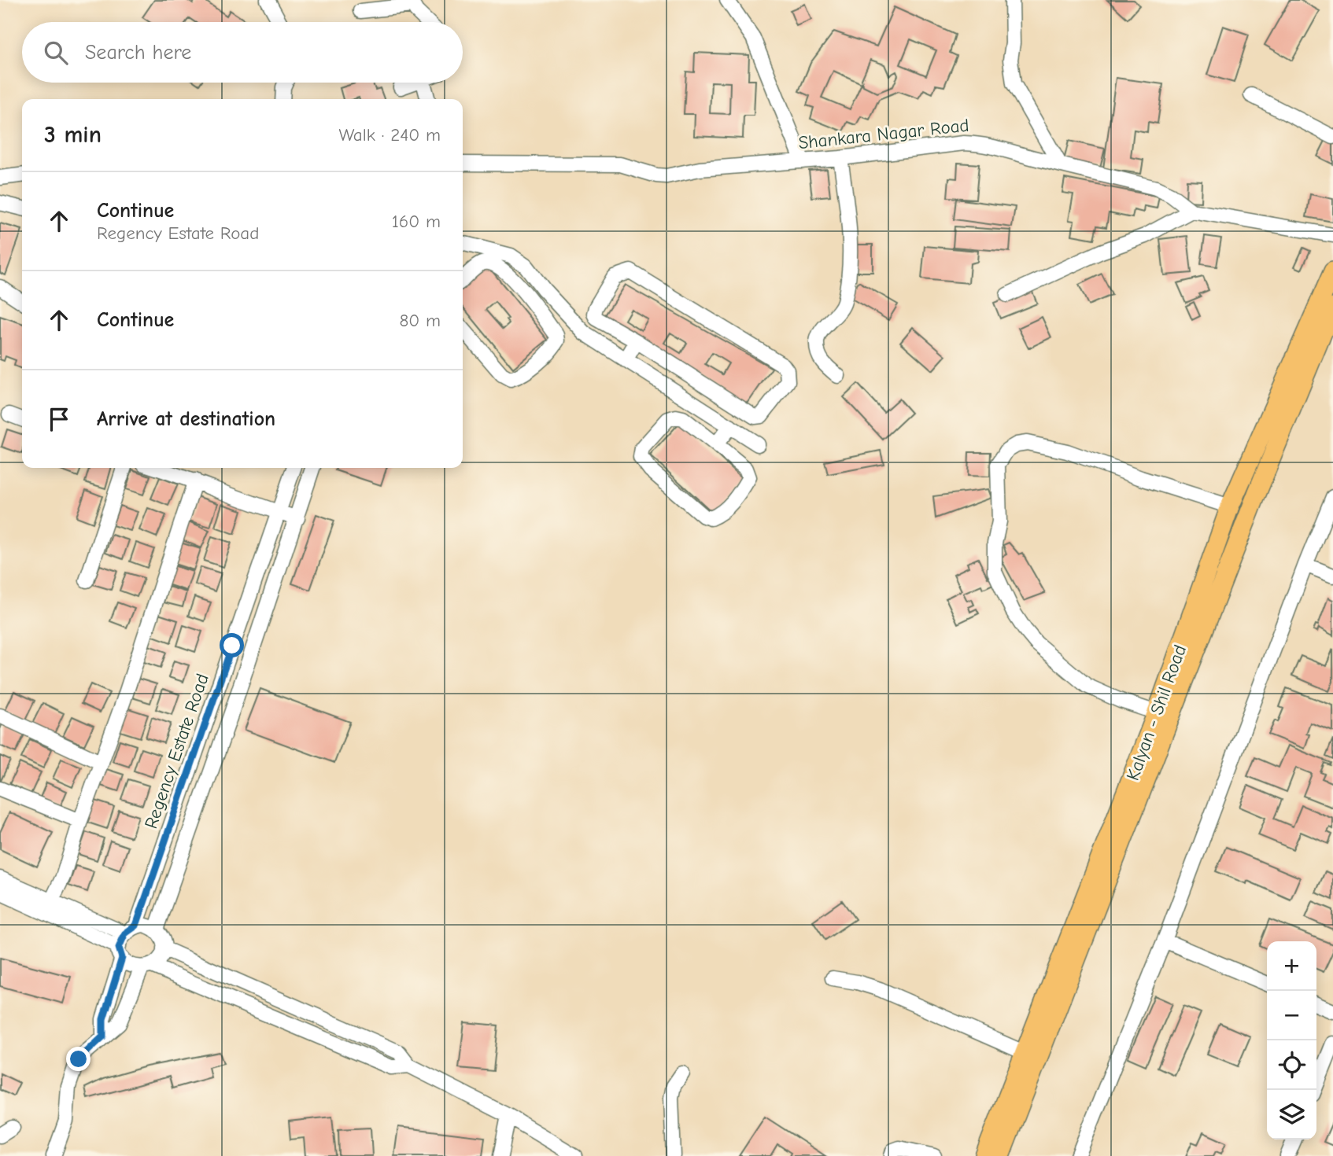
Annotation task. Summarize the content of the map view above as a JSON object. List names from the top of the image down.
{
  "streets": {
    "main road": ["Kalyan - Shil Road"],
    "street": ["Shankara Nagar Road", "Regency Estate Road"]
  },
  "page": {
    "search": "Search here",
    "heading": ["3 min", "Walk · 240 m"],
    "list": [
      ["Continue", "Regency Estate Road", "160 m"],
      ["Continue", "80 m"],
      "Arrive at destination"
    ],
    "map_buttons": ["+", "−"]
  }
}
